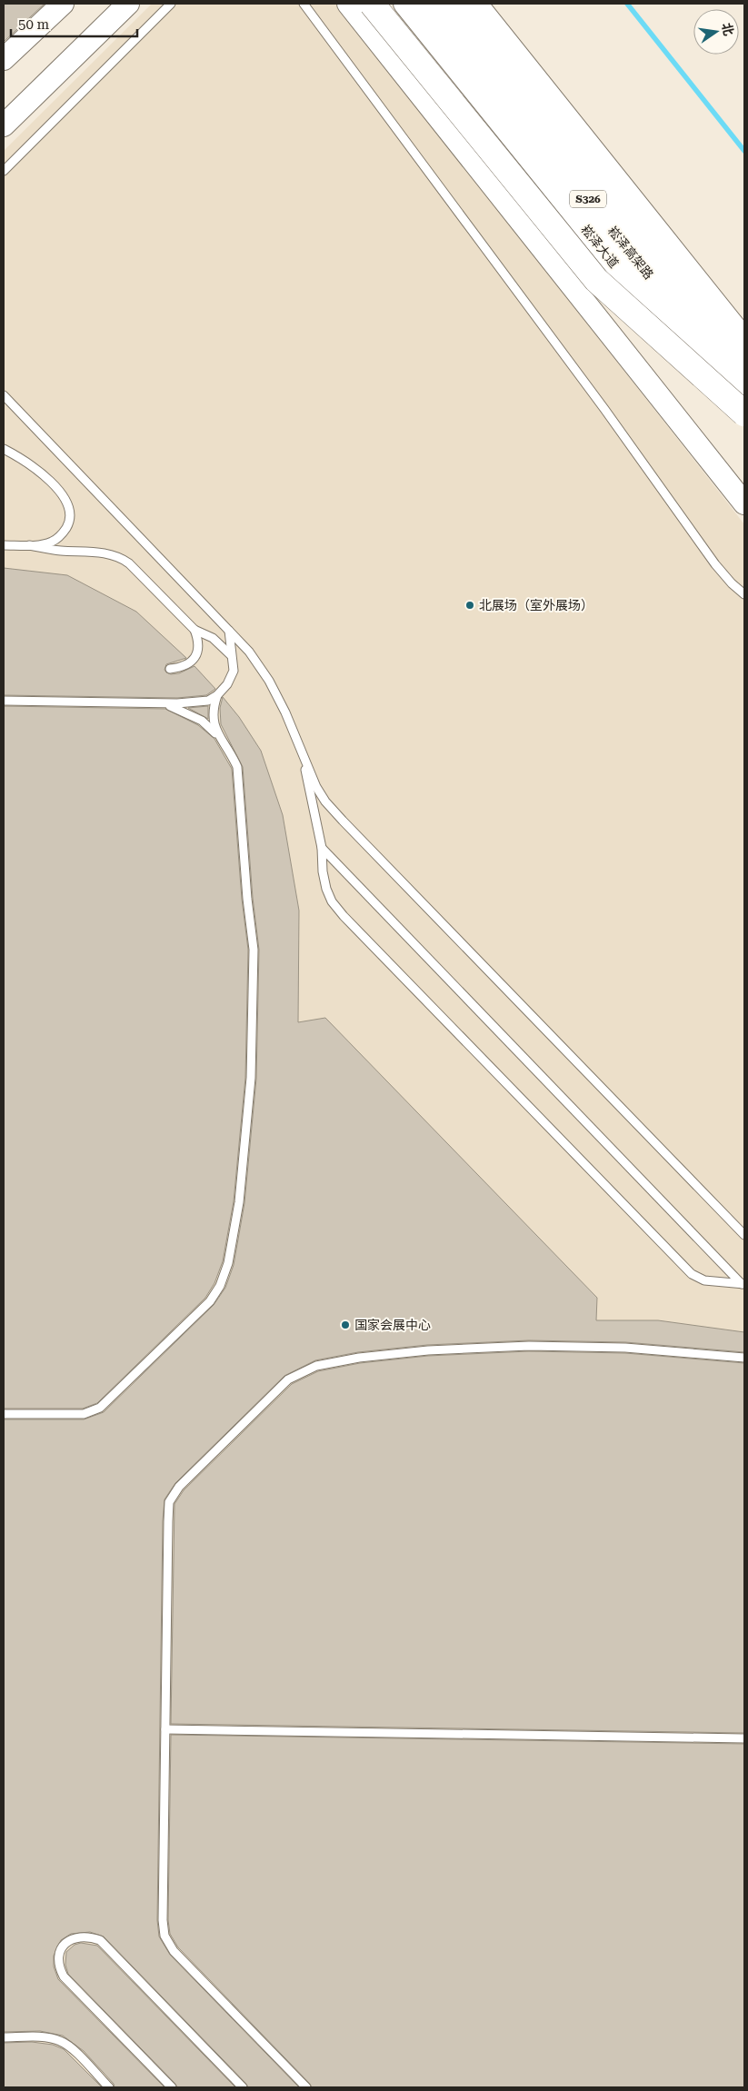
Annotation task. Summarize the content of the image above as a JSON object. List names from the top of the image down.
{
  "streets": {
    "highway": ["S326", "崧泽高架路"],
    "main road": ["崧泽大道"]
  },
  "places": ["北展场（室外展场）", "国家会展中心"],
  "scale_bar": "50 m",
  "north": "right"
}
